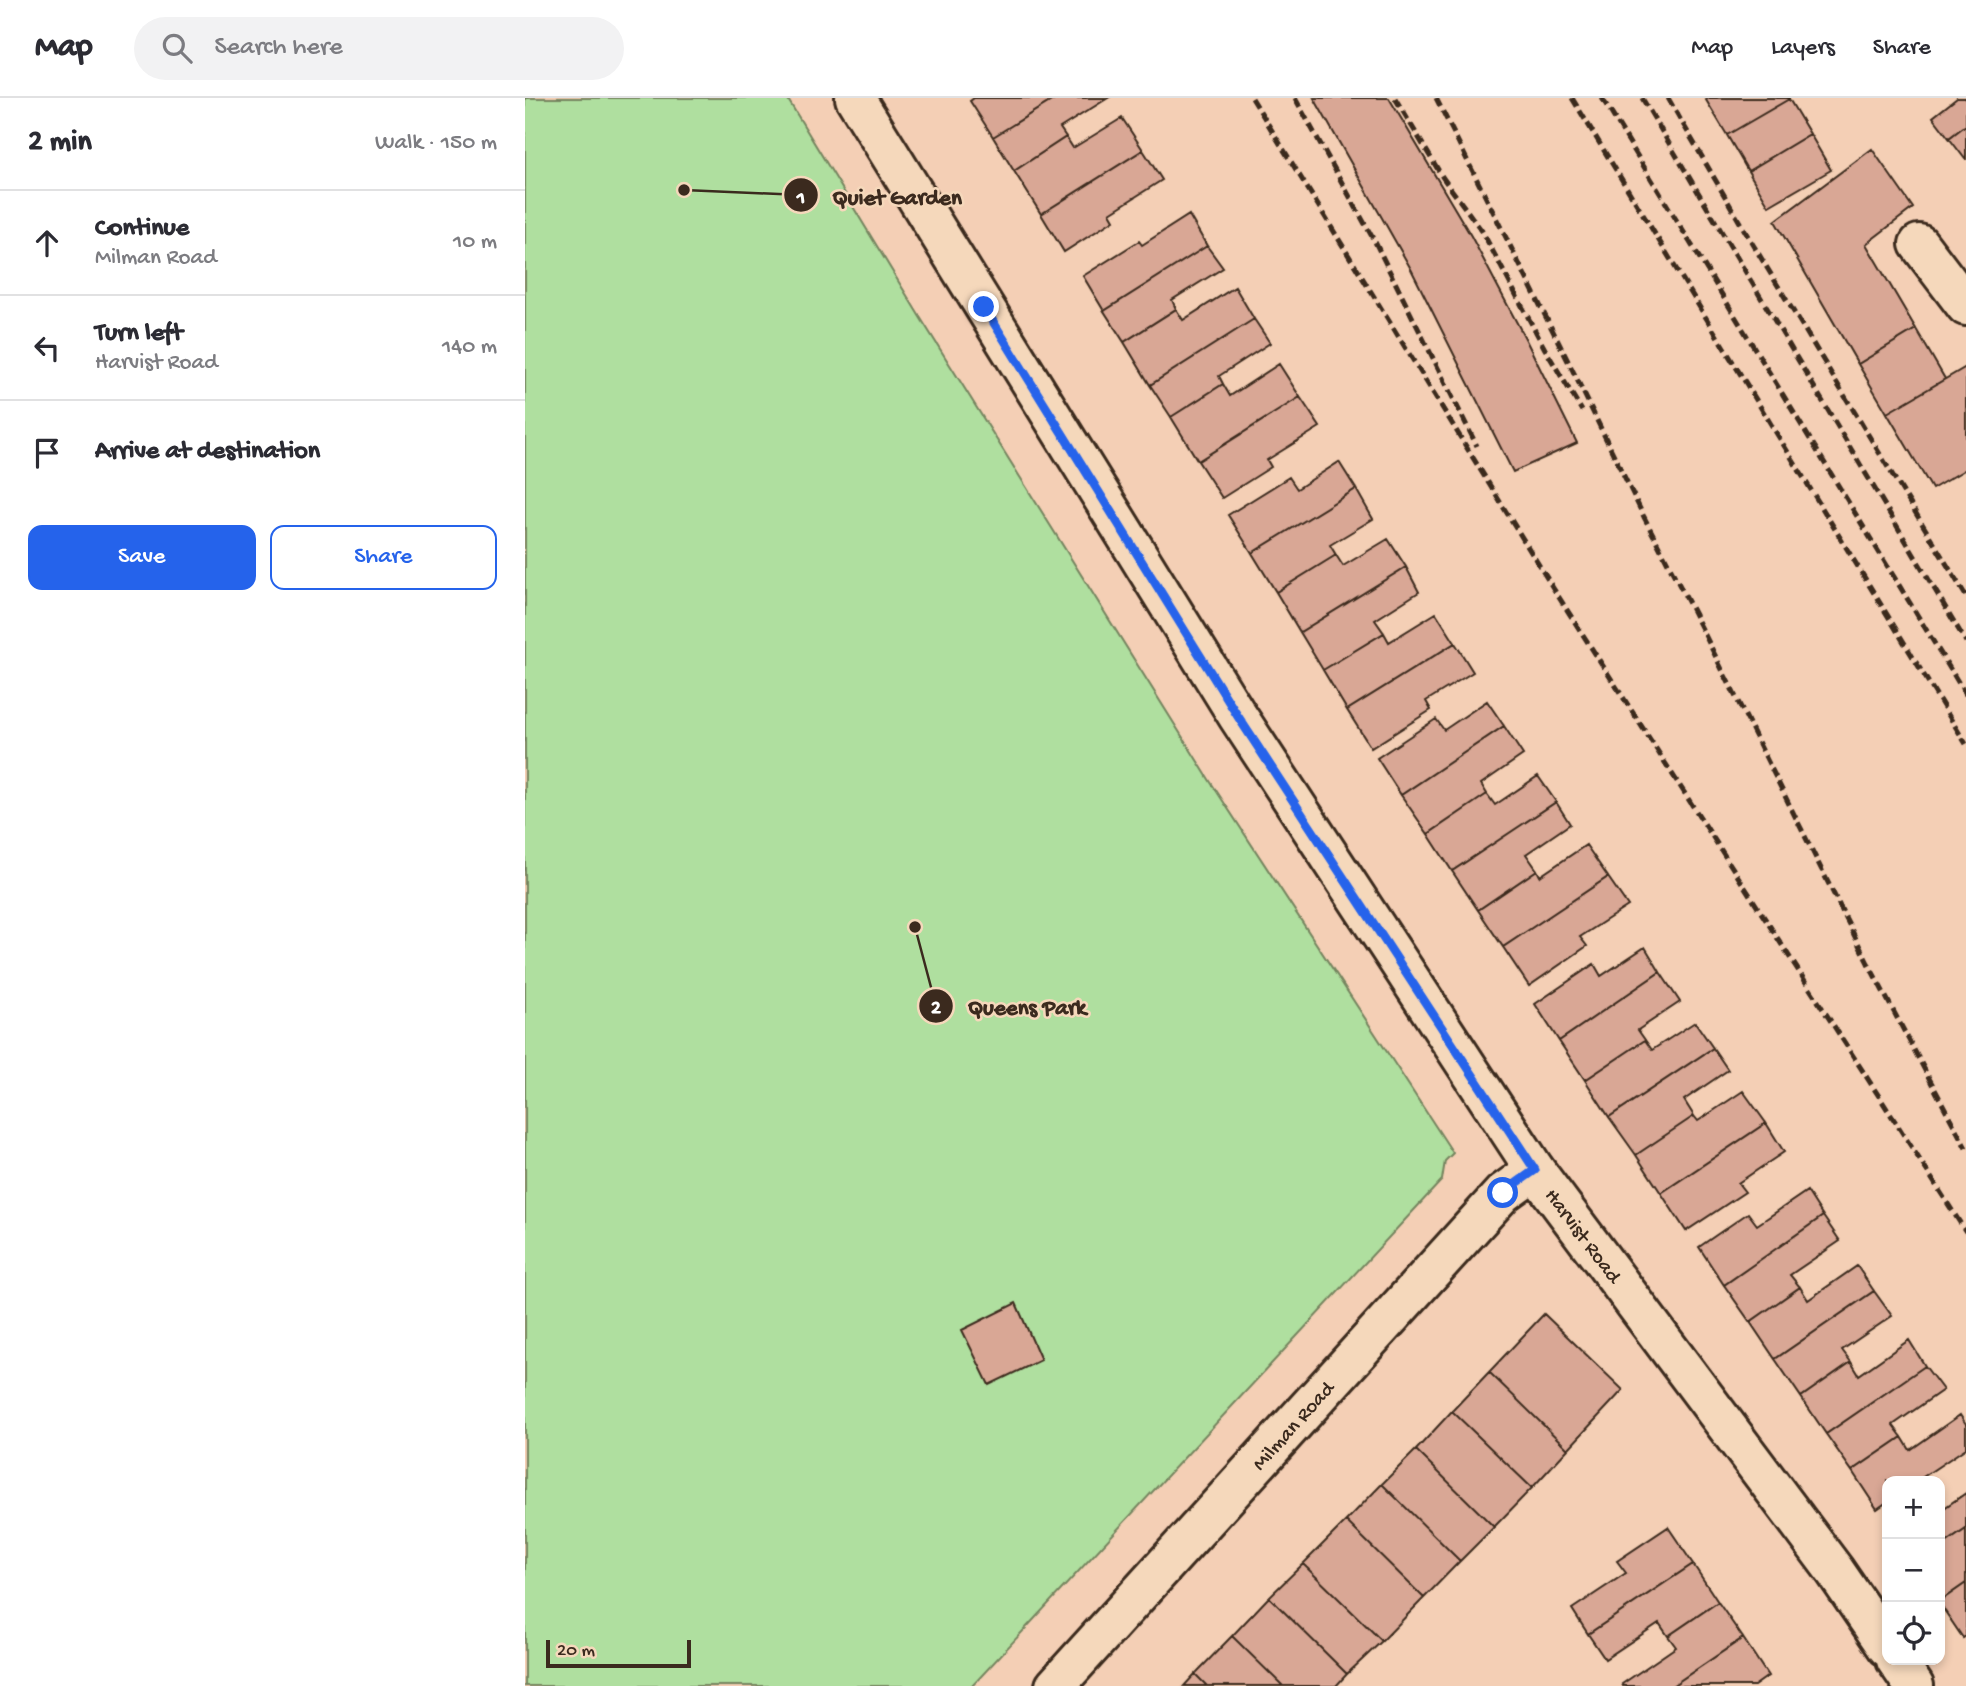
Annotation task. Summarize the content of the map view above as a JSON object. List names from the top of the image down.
{
  "streets": {
    "main road": ["Harvist Road", "Milman Road"]
  },
  "crossings": [
    ["Harvist Road", "Milman Road"]
  ],
  "places": ["Quiet Garden", "Queens Park"],
  "scale_bar": "20 m",
  "page": {
    "header": "Map",
    "search": "Search here",
    "nav": ["Map", "Layers", "Share"],
    "heading": ["2 min", "Walk · 150 m"],
    "list": [
      ["Continue", "Milman Road", "10 m"],
      ["Turn left", "Harvist Road", "140 m"],
      "Arrive at destination"
    ],
    "buttons": ["Save", "Share"],
    "map_buttons": ["+", "−"],
    "scale": "20 m"
  }
}
